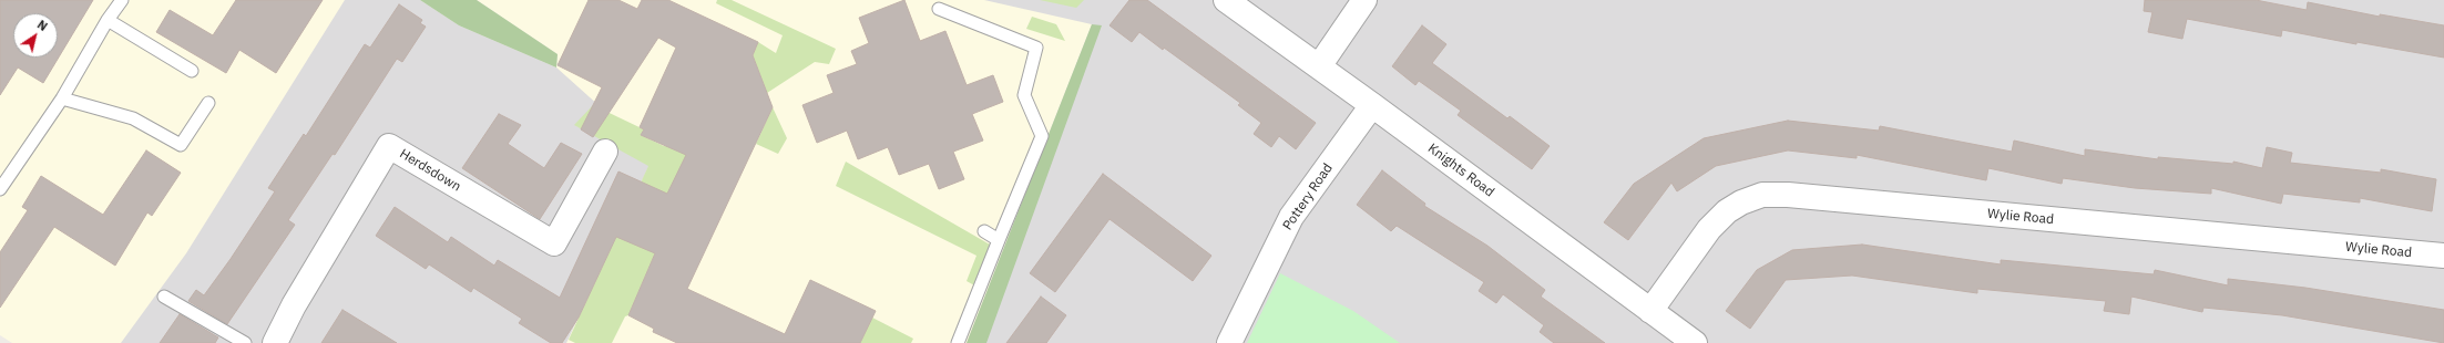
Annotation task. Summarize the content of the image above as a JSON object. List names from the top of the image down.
{
  "streets": {
    "street": [
      "Herdsdown",
      "Knights Road",
      "Pottery Road",
      "Wylie Road"
    ]
  },
  "crossings": [
    ["Knights Road", "Pottery Road"],
    ["Knights Road", "Wylie Road"]
  ],
  "north": "top right"
}
